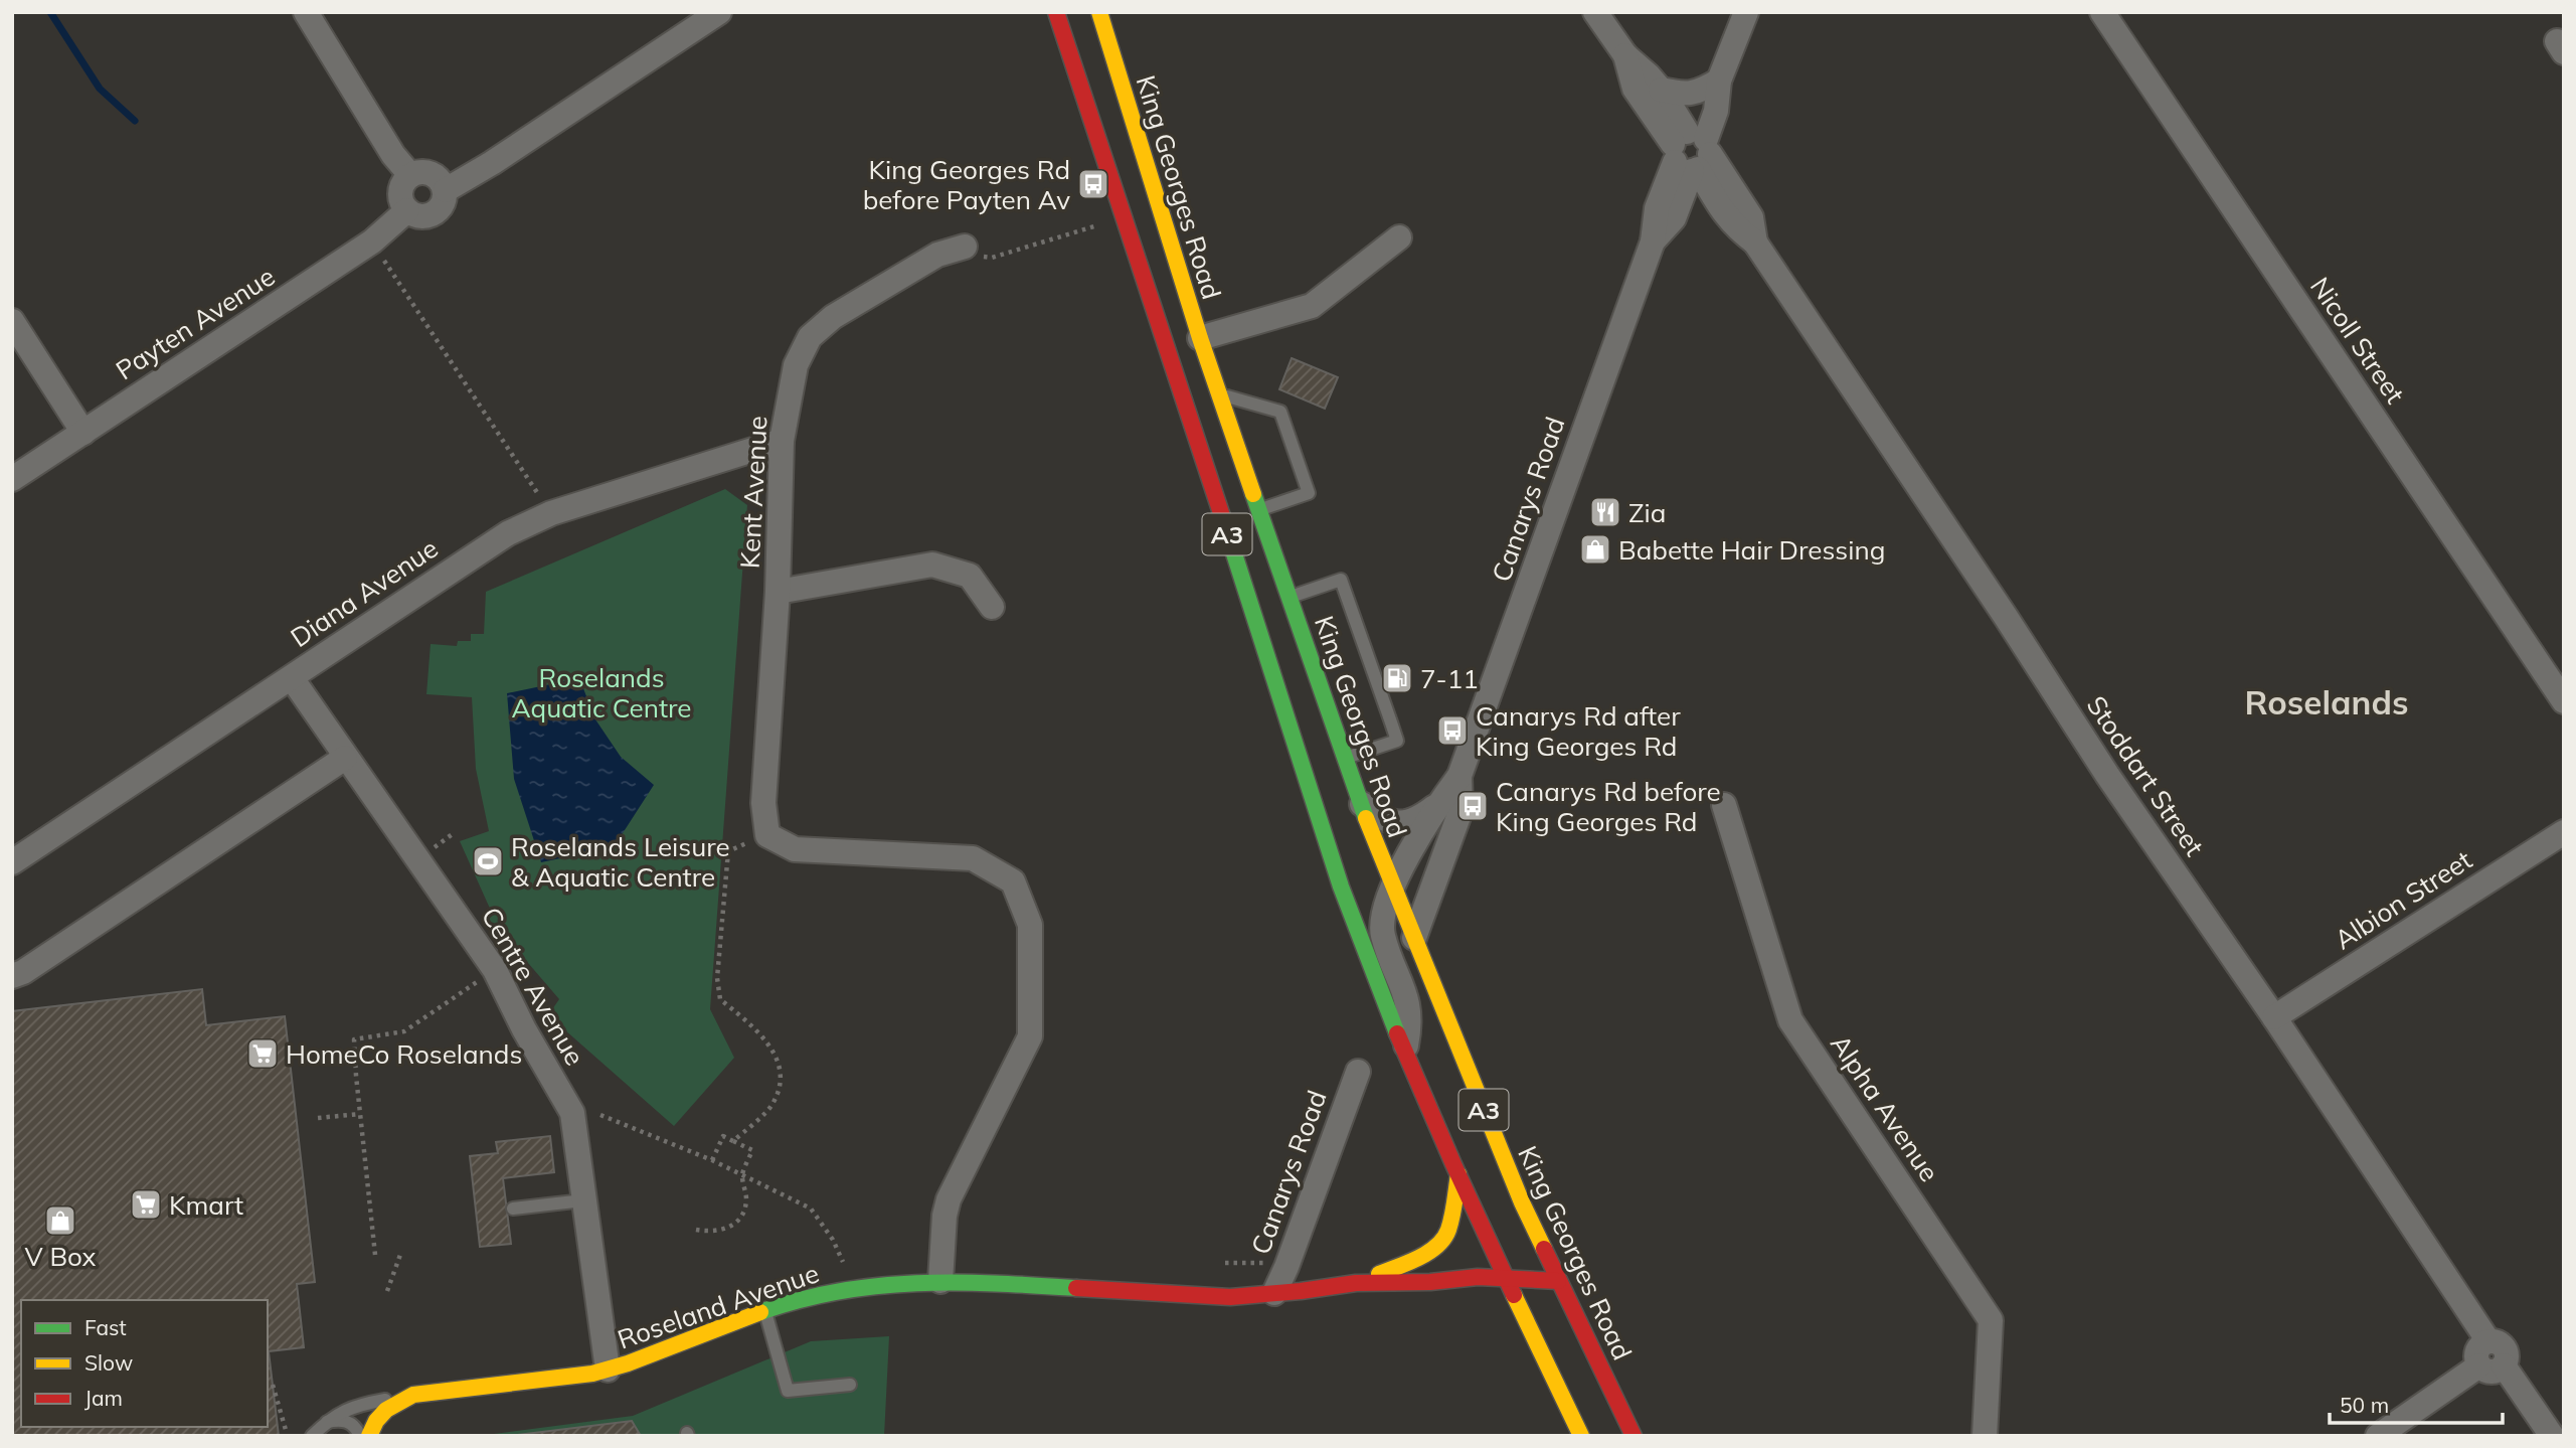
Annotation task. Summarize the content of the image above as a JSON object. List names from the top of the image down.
{
  "streets": {
    "main road": ["King Georges Road", "A3", "Roseland Avenue"],
    "street": [
      "Payten Avenue",
      "Nicoll Street",
      "Kent Avenue",
      "Canarys Road",
      "Diana Avenue",
      "Stoddart Street",
      "Albion Street",
      "Centre Avenue",
      "Alpha Avenue"
    ]
  },
  "crossings": [
    ["King Georges Road", "Canarys Road"],
    ["King Georges Road", "Roseland Avenue"],
    ["Kent Avenue", "Diana Avenue"],
    ["Canarys Road", "A3"],
    ["Canarys Road", "Stoddart Street"],
    ["Canarys Road", "Roseland Avenue"],
    ["A3", "Roseland Avenue"],
    ["Diana Avenue", "Centre Avenue"],
    ["Stoddart Street", "Albion Street"],
    ["Centre Avenue", "Roseland Avenue"]
  ],
  "districts": ["Roselands"],
  "parks": ["Roselands Aquatic Centre"],
  "places": {
    "bus stop": ["King Georges Rd before Payten Av", "Canarys Rd after King Georges Rd", "Canarys Rd before King Georges Rd"],
    "restaurant": ["Zia"],
    "shop": ["Babette Hair Dressing", "V Box"],
    "fuel station": ["7-11"],
    "sports": ["Roselands Leisure & Aquatic Centre"],
    "supermarket": ["HomeCo Roselands", "Kmart"]
  },
  "legend": ["Fast", "Slow", "Jam"],
  "scale_bar": "50 m"
}
